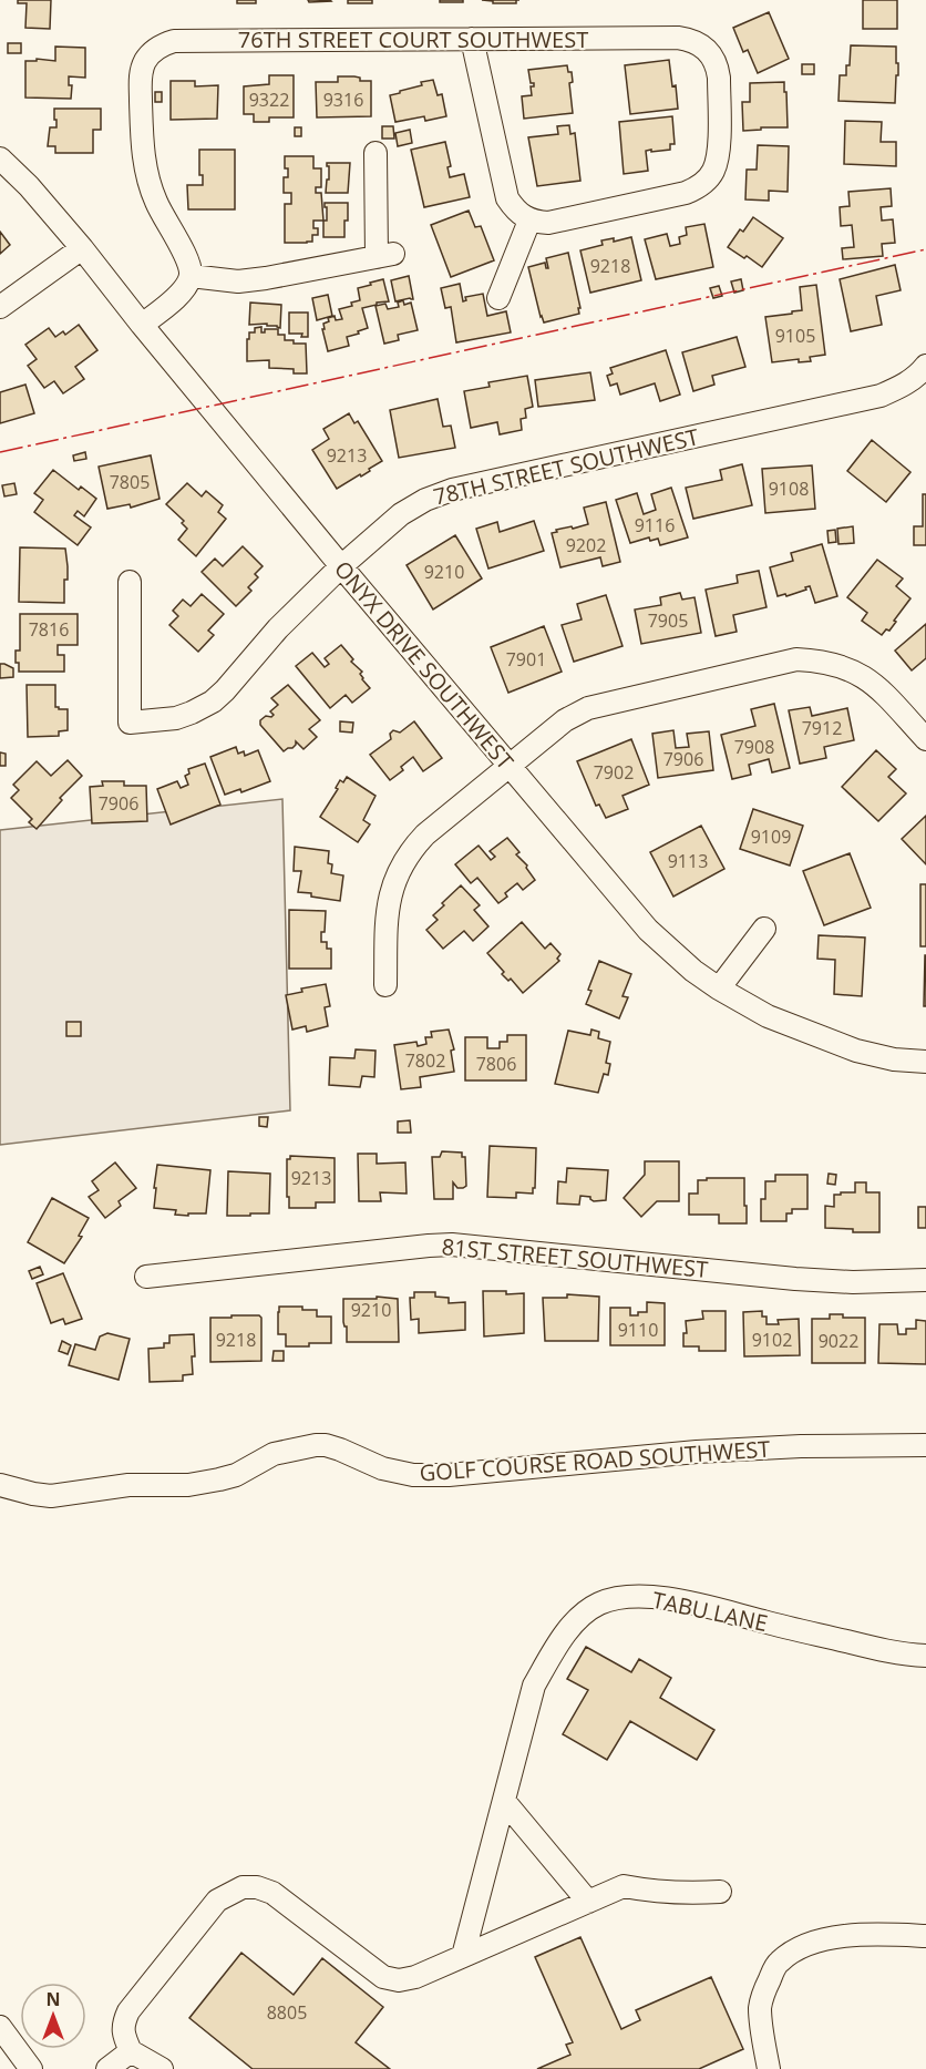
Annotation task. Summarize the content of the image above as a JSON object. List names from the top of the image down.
{
  "streets": {
    "street": [
      "76TH STREET COURT SOUTHWEST",
      "78TH STREET SOUTHWEST",
      "ONYX DRIVE SOUTHWEST",
      "81ST STREET SOUTHWEST",
      "GOLF COURSE ROAD SOUTHWEST",
      "TABU LANE"
    ]
  },
  "crossings": [
    ["78TH STREET SOUTHWEST", "ONYX DRIVE SOUTHWEST"]
  ],
  "house_numbers": [
    "9322",
    "9316",
    "9218",
    "9105",
    "9213",
    "7805",
    "9108",
    "9116",
    "9202",
    "9210",
    "7905",
    "7816",
    "7901",
    "7912",
    "7908",
    "7906",
    "7902",
    "7906",
    "9109",
    "9113",
    "7802",
    "7806",
    "9213",
    "9210",
    "9110",
    "9218",
    "9102",
    "9022",
    "8805"
  ],
  "north": "top"
}
